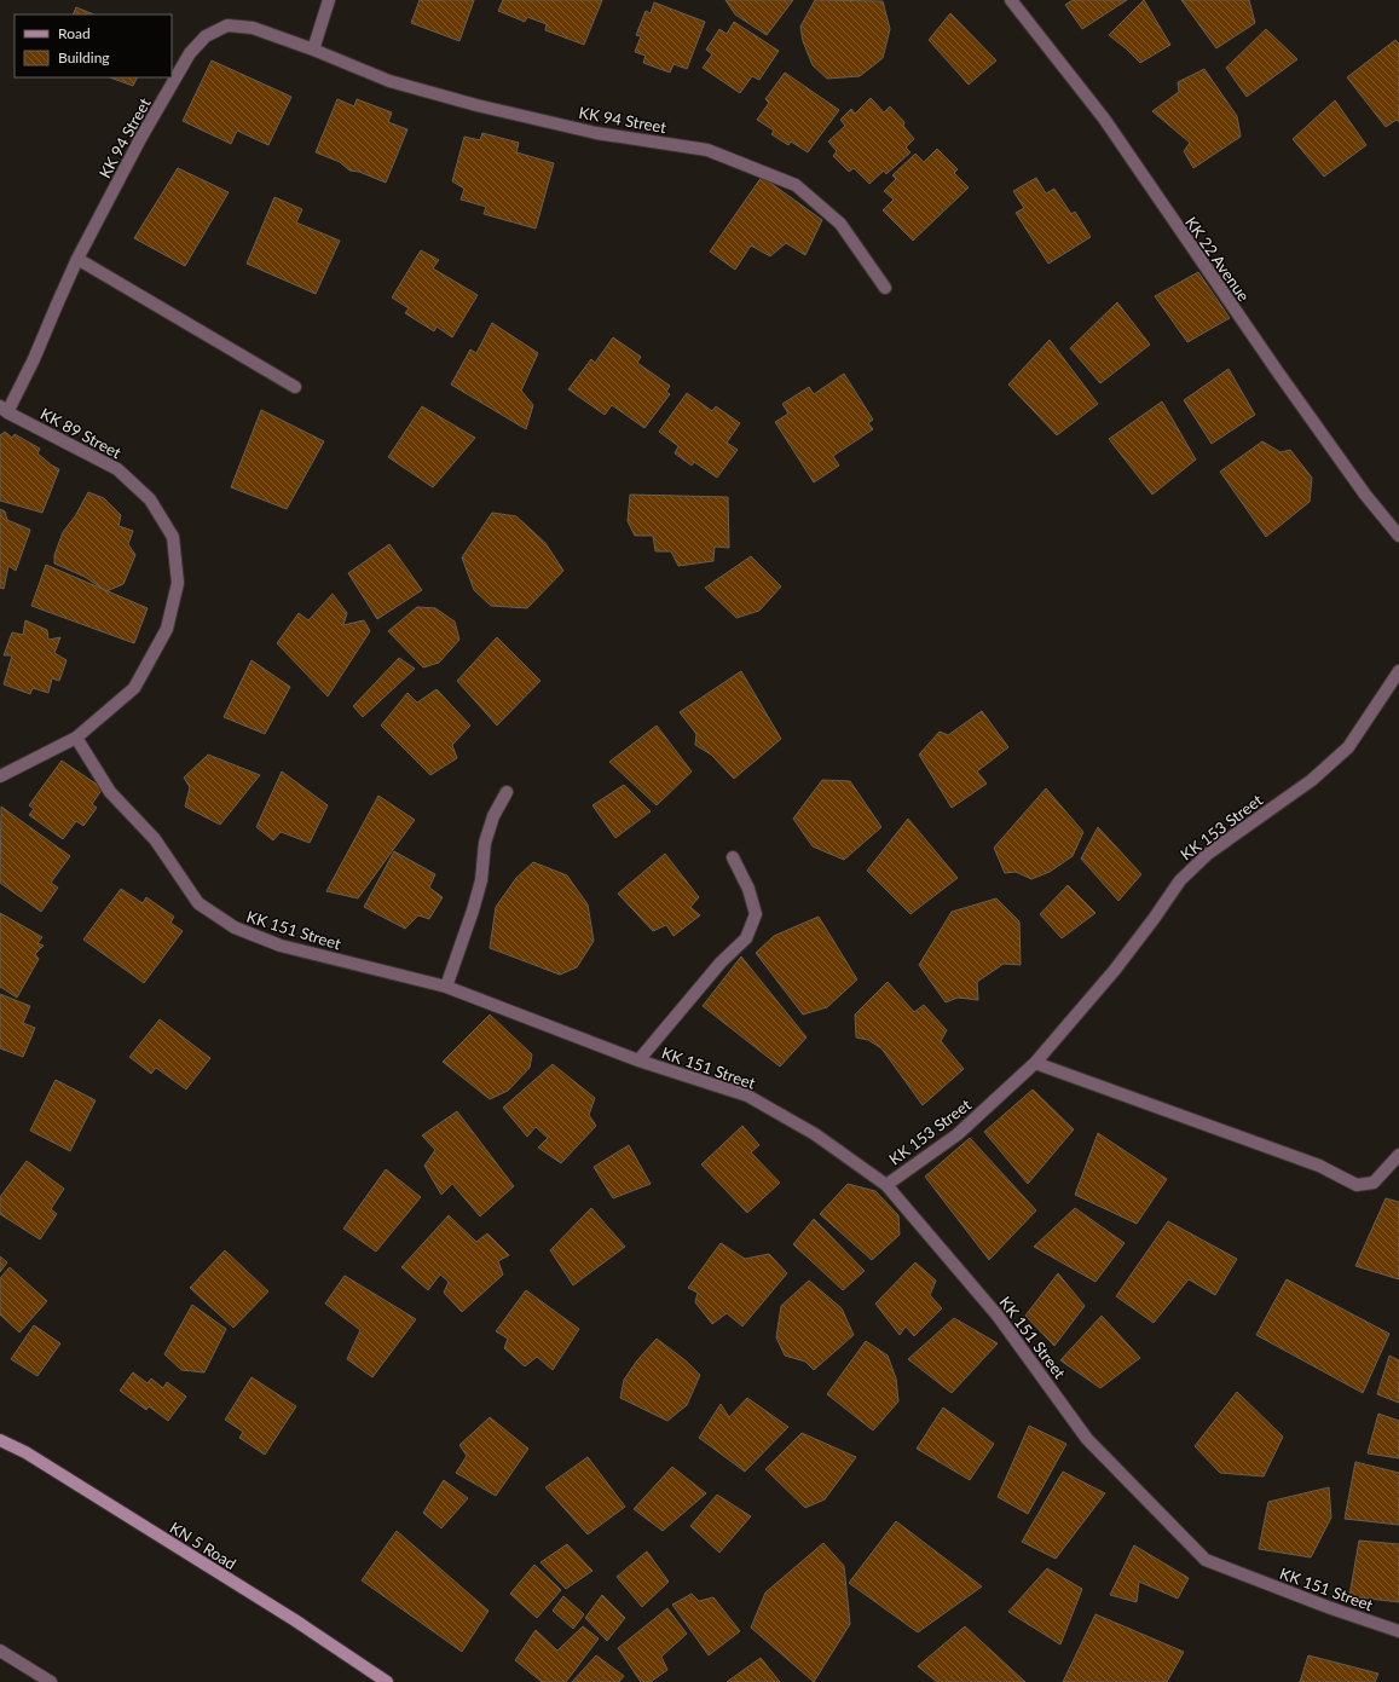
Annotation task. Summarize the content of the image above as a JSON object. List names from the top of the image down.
{
  "streets": {
    "main road": ["KN 5 Road"],
    "street": [
      "KK 94 Street",
      "KK 22 Avenue",
      "KK 89 Street",
      "KK 153 Street",
      "KK 151 Street"
    ]
  },
  "crossings": [
    ["KK 94 Street", "KK 89 Street"],
    ["KK 89 Street", "KK 151 Street"],
    ["KK 153 Street", "KK 151 Street"]
  ],
  "legend": ["Road", "Building"]
}
